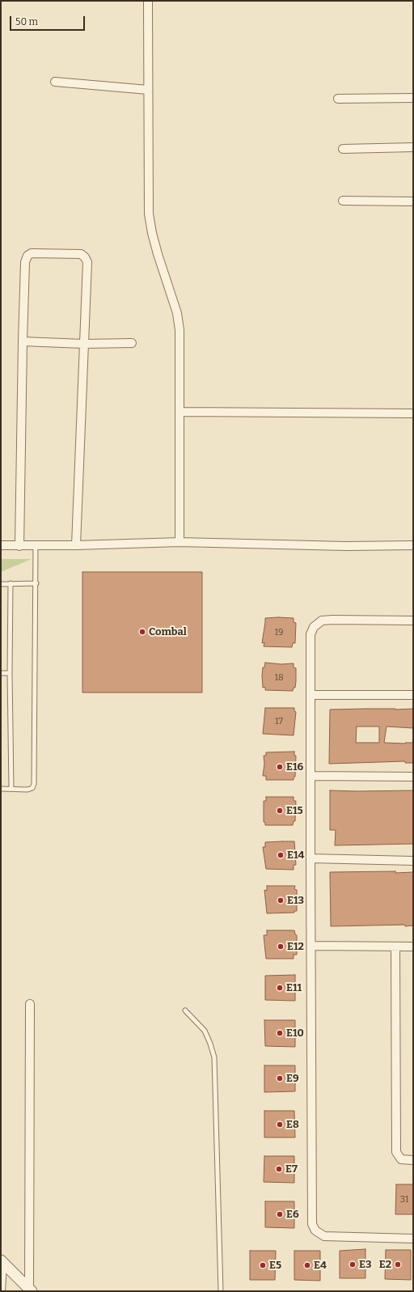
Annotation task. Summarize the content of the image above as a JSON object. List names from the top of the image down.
{
  "places": [
    "Combal",
    "E16",
    "E15",
    "E14",
    "E13",
    "E12",
    "E11",
    "E10",
    "E9",
    "E8",
    "E7",
    "E6",
    "E3",
    "E2",
    "E5",
    "E4"
  ],
  "house_numbers": [
    "19",
    "18",
    "17",
    "31"
  ],
  "scale_bar": "50 m"
}
